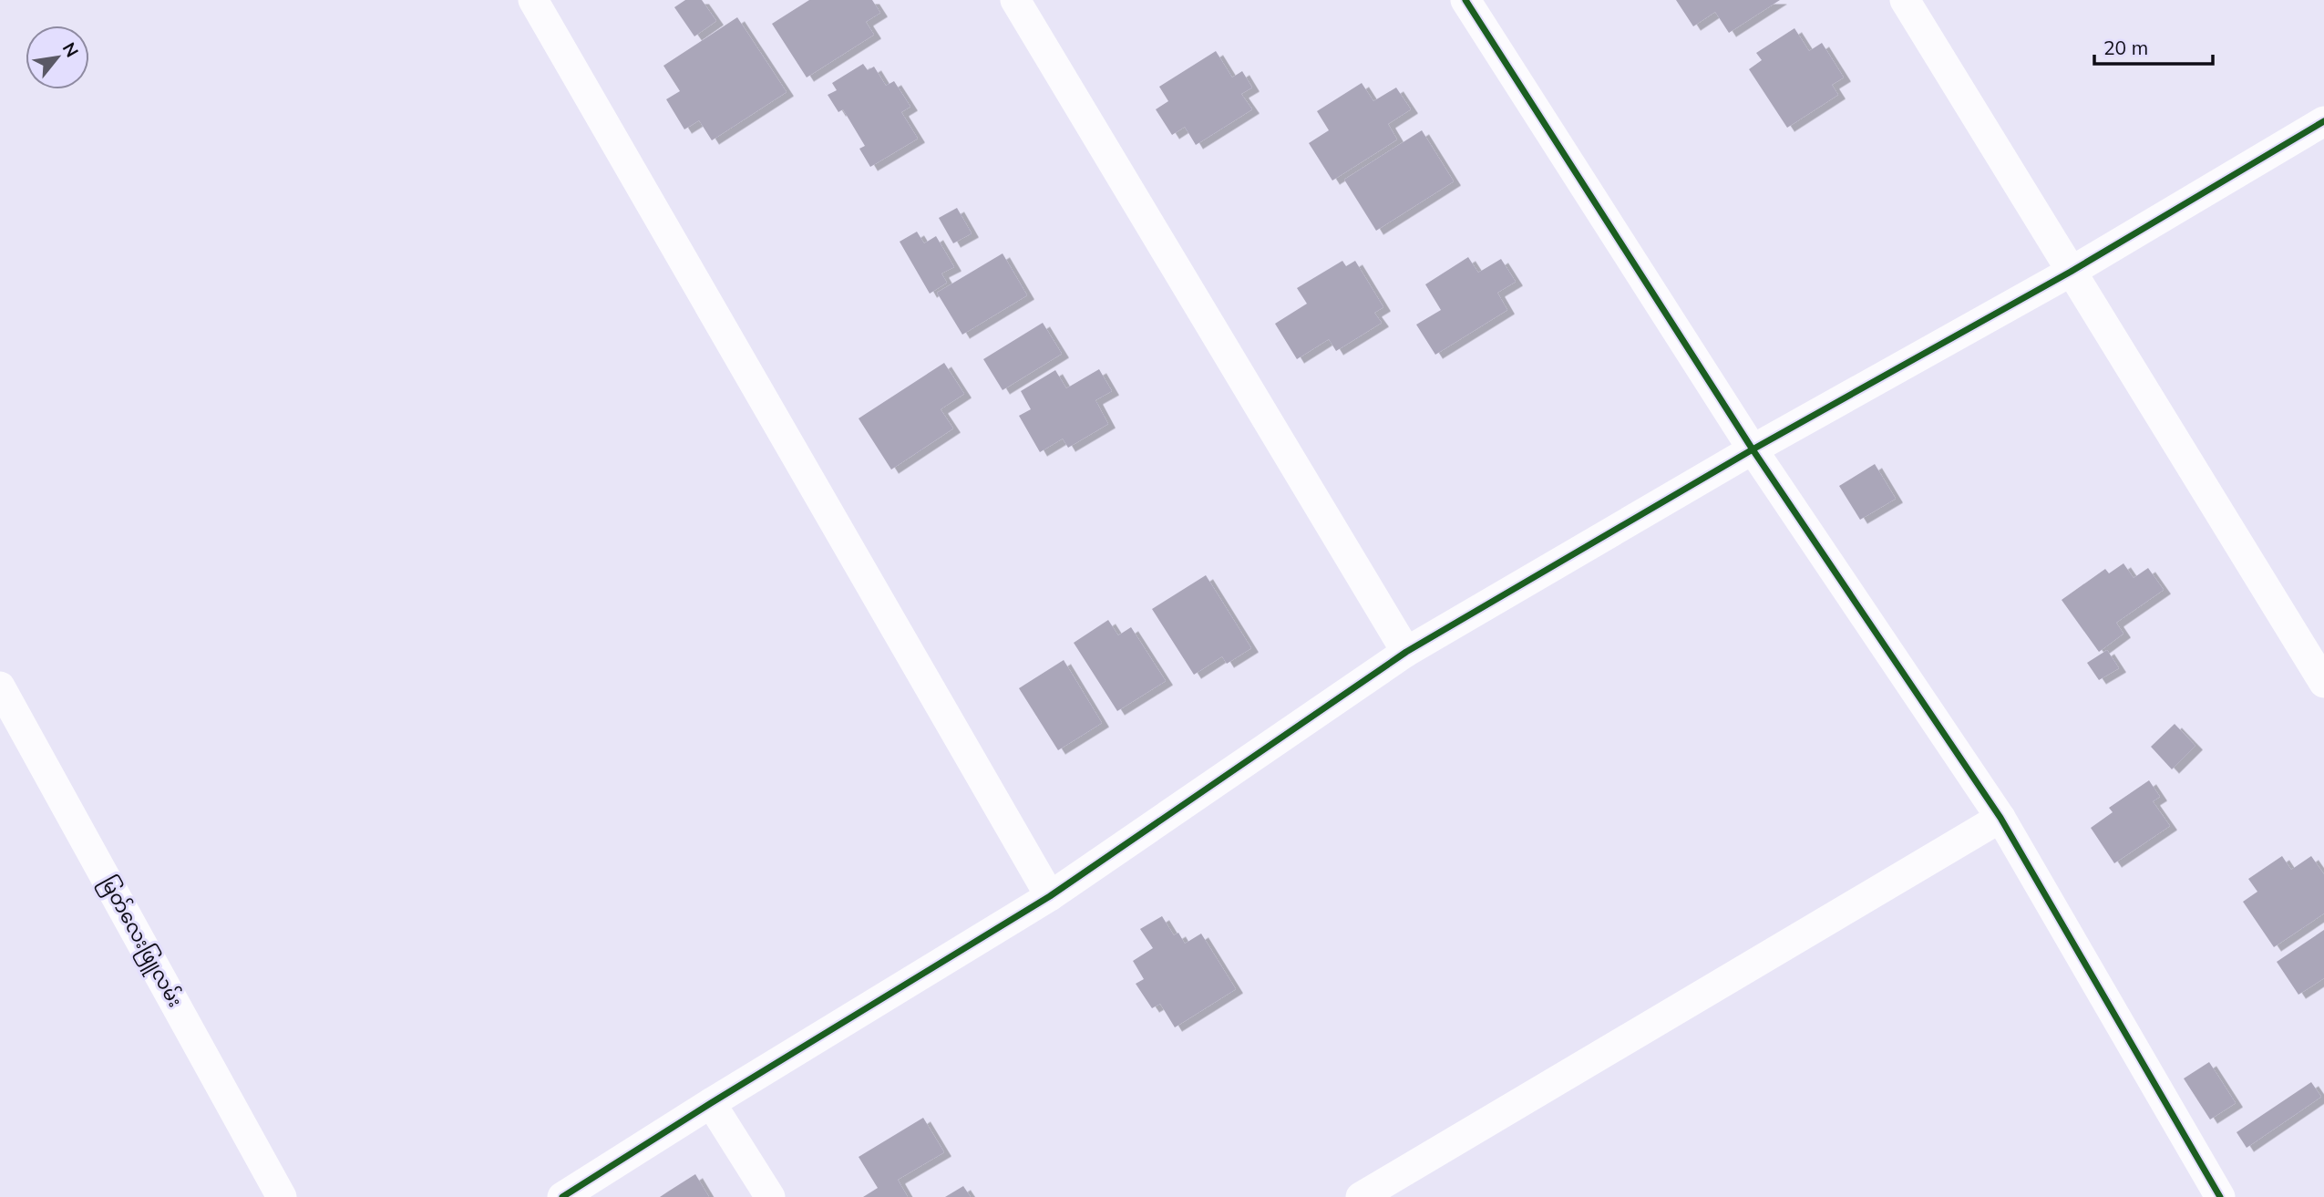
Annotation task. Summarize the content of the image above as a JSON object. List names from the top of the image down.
{
  "streets": {
    "street": ["မြတ်လေးဖြူလမ်း"]
  },
  "scale_bar": "20 m",
  "north": "top right"
}
